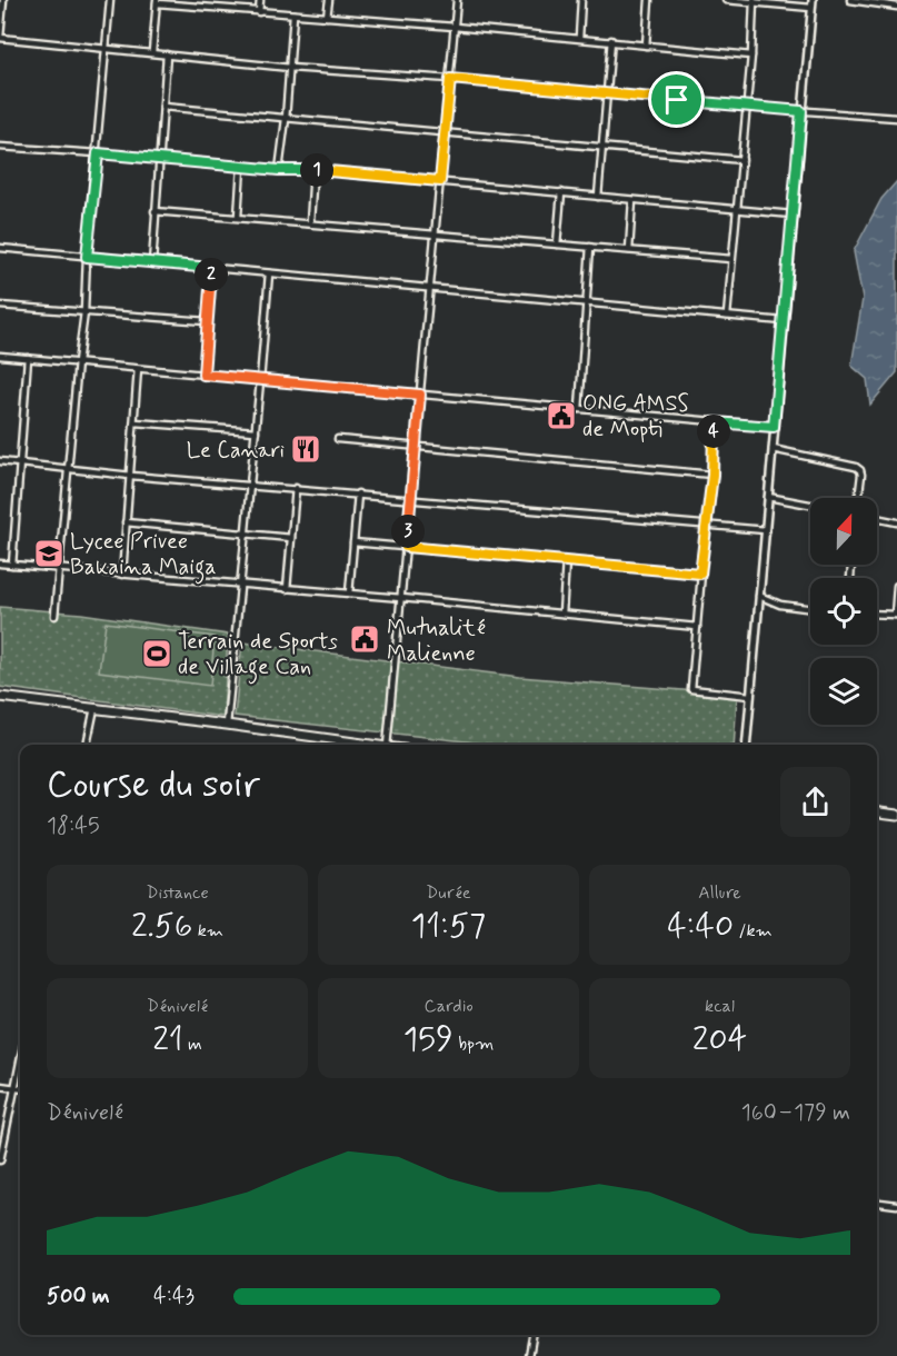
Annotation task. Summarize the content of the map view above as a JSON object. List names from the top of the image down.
{
  "places": {
    "public building": ["ONG AMSS de Mopti", "Mutualité Malienne"],
    "restaurant": ["Le Canari"],
    "school or university": ["Lycee Privee Bakaina Maiga"],
    "sports": ["Terrain de Sports de Village Can"]
  },
  "north": "top",
  "page": {
    "pins": [
      "1",
      "2",
      "4",
      "3"
    ],
    "heading": ["Course du soir", "18:45"],
    "stats": [
      ["Distance", "2.56 km"],
      ["Durée", "11:57"],
      ["Allure", "4:40 /km"],
      ["Dénivelé", "21 m"],
      ["Cardio", "159 bpm"],
      ["kcal", "204"]
    ],
    "chart": ["Dénivelé", "160–179 m"],
    "list": [
      {
        "name": "500 m",
        "note": "4:43"
      }
    ]
  }
}
